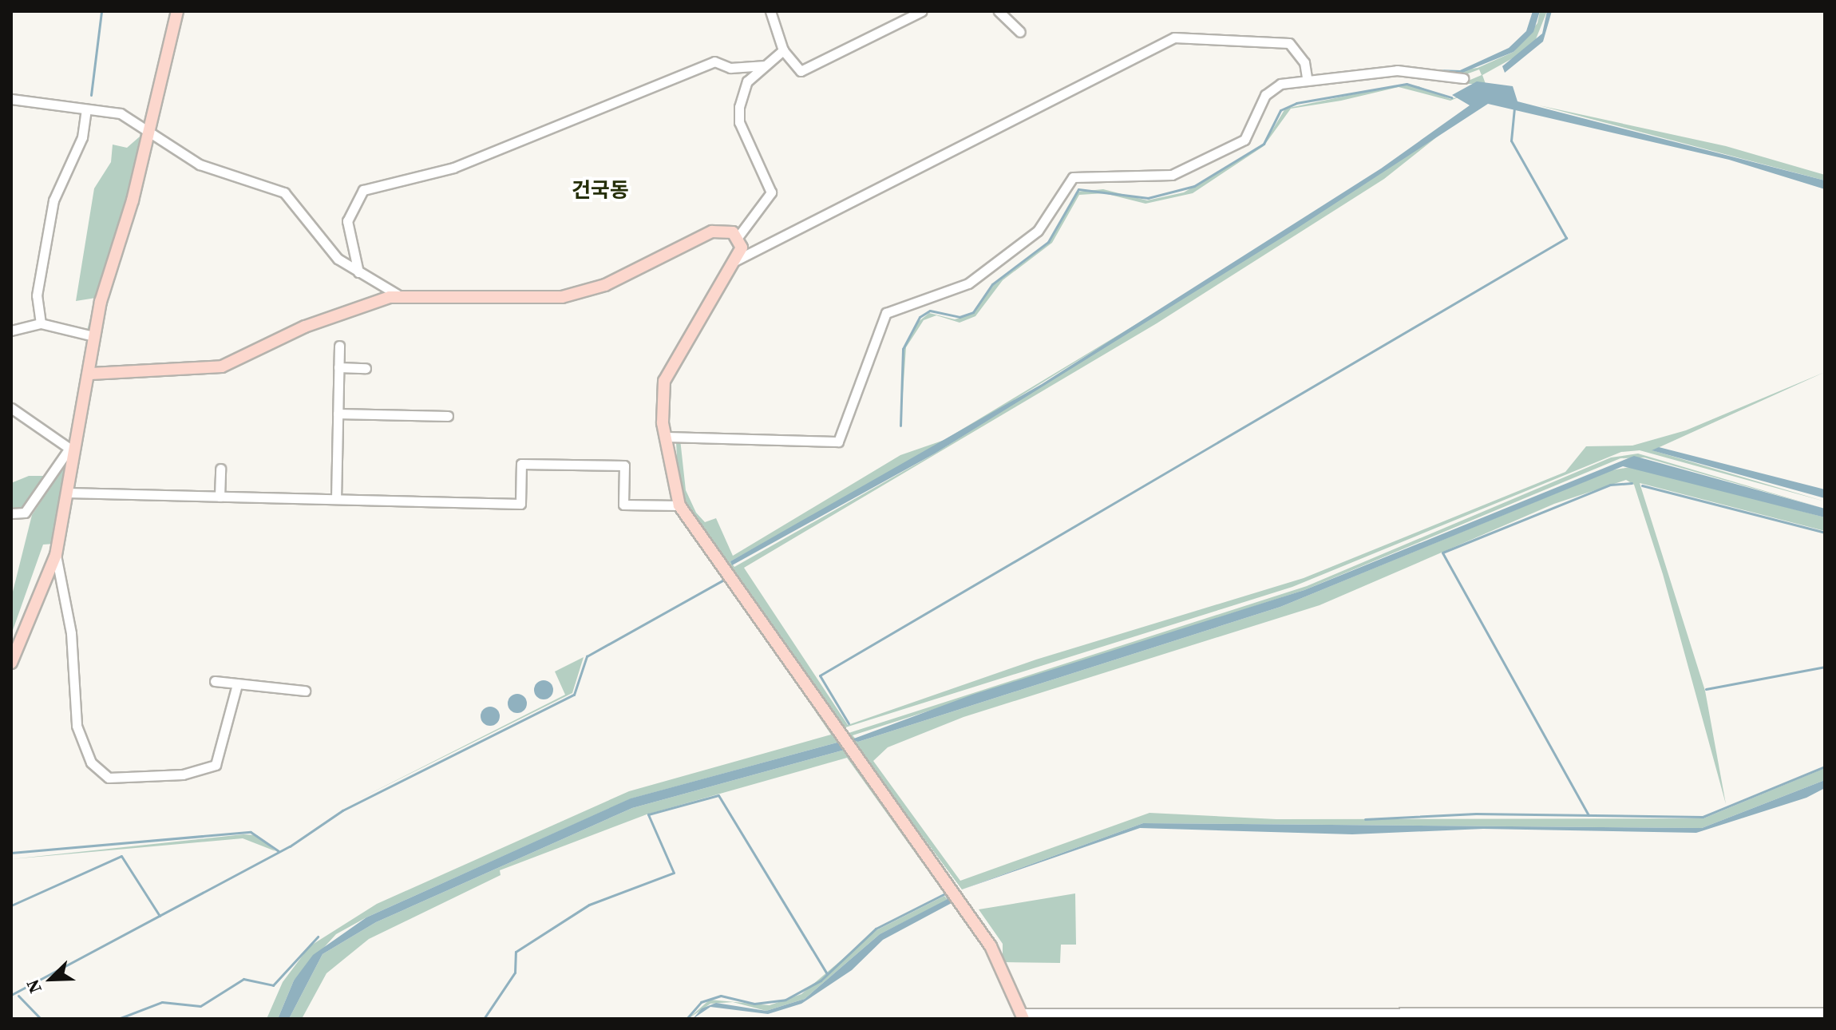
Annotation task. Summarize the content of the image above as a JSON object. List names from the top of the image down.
{
  "districts": ["건국동"],
  "north": "bottom left"
}
